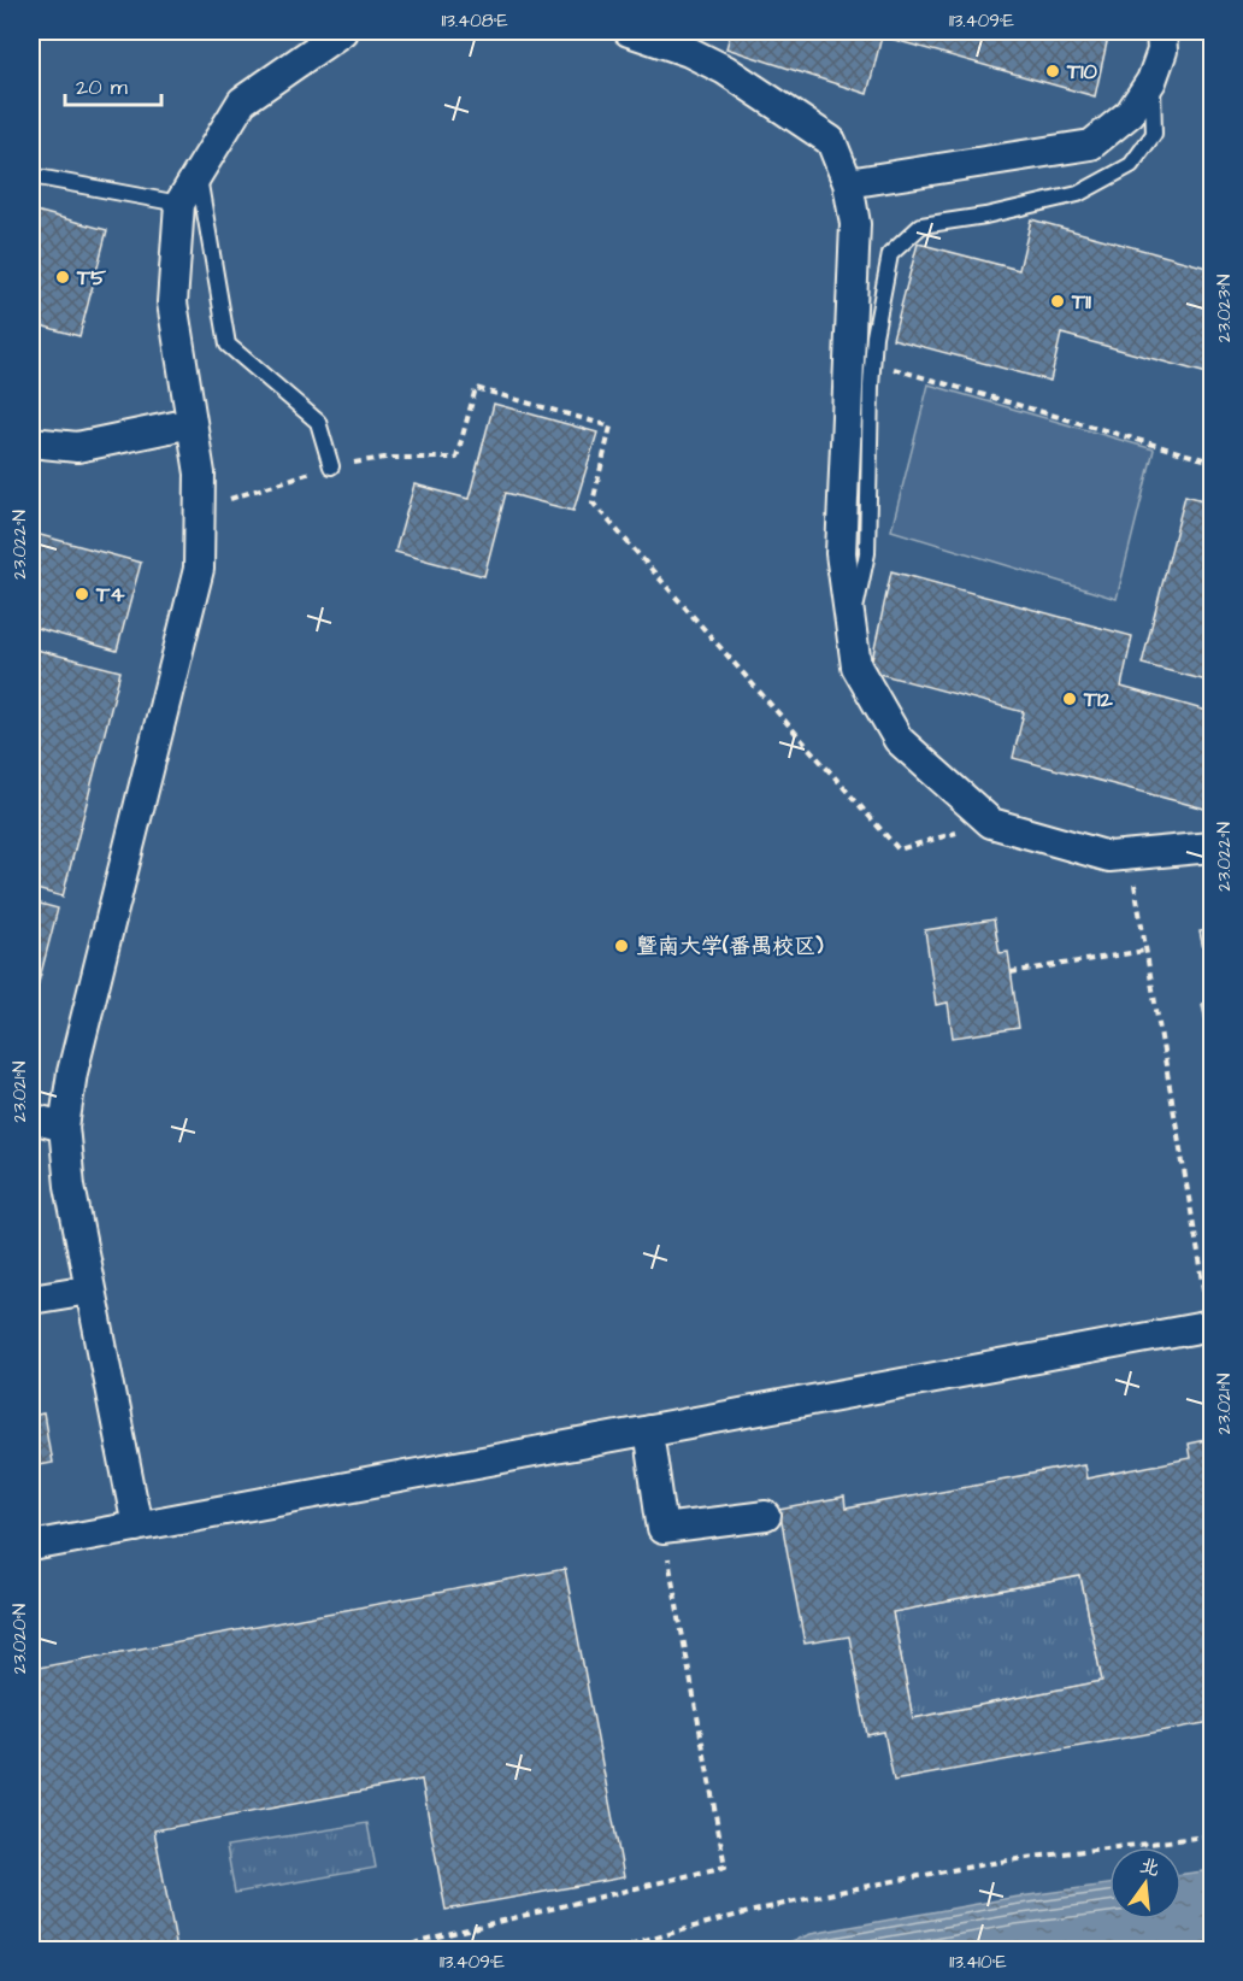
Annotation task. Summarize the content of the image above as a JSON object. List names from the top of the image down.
{
  "places": [
    "T10",
    "T5",
    "T11",
    "T4",
    "T12",
    "暨南大学(番禺校区)"
  ],
  "scale_bar": "20 m",
  "north": "top",
  "coordinates": [
    "113.408°E",
    "113.409°E",
    "23.023°N",
    "23.022°N",
    "23.021°N",
    "23.020°N",
    "113.410°E"
  ]
}
